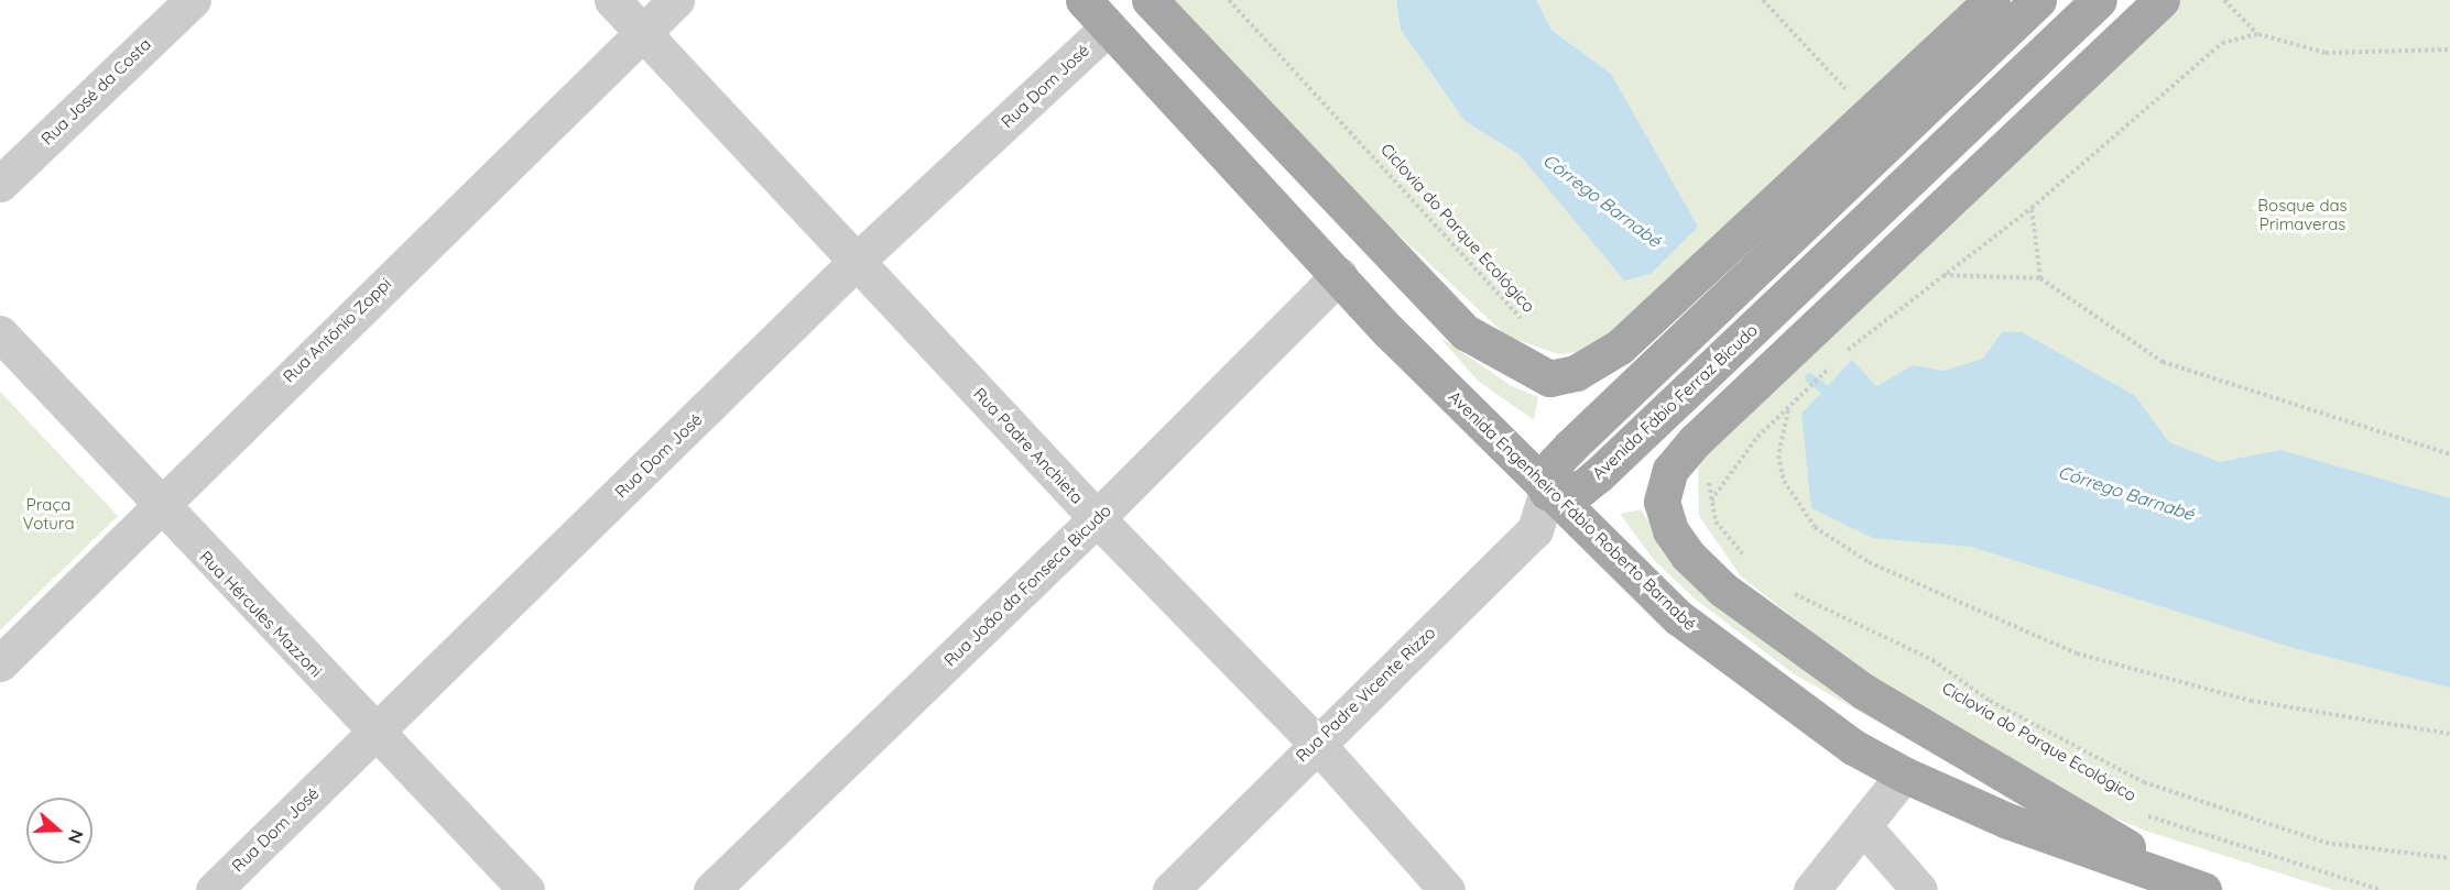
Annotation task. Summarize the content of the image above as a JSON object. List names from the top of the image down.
{
  "streets": {
    "main road": ["Avenida Fábio Ferraz Bicudo", "Avenida Engenheiro Fábio Roberto Barnabé"],
    "street": [
      "Rua Dom José",
      "Rua José da Costa",
      "Rua Antônio Zoppi",
      "Rua Padre Anchieta",
      "Rua João da Fonseca Bicudo",
      "Rua Hércules Mazzoni",
      "Rua Padre Vicente Rizzo"
    ],
    "path": ["Ciclovia do Parque Ecológico"]
  },
  "crossings": [
    ["Rua Dom José", "Rua Padre Anchieta"],
    ["Rua Dom José", "Avenida Engenheiro Fábio Roberto Barnabé"],
    ["Rua Dom José", "Rua Hércules Mazzoni"],
    ["Rua Antônio Zoppi", "Rua Padre Anchieta"],
    ["Rua Antônio Zoppi", "Rua Hércules Mazzoni"],
    ["Avenida Fábio Ferraz Bicudo", "Avenida Engenheiro Fábio Roberto Barnabé"],
    ["Avenida Fábio Ferraz Bicudo", "Rua Padre Vicente Rizzo"],
    ["Rua Padre Anchieta", "Rua João da Fonseca Bicudo"],
    ["Rua Padre Anchieta", "Rua Padre Vicente Rizzo"],
    ["Avenida Engenheiro Fábio Roberto Barnabé", "Rua João da Fonseca Bicudo"],
    ["Avenida Engenheiro Fábio Roberto Barnabé", "Rua Padre Vicente Rizzo"]
  ],
  "water": ["Córrego Barnabé"],
  "parks": ["Bosque das Primaveras", "Praça Votura"],
  "north": "right"
}
